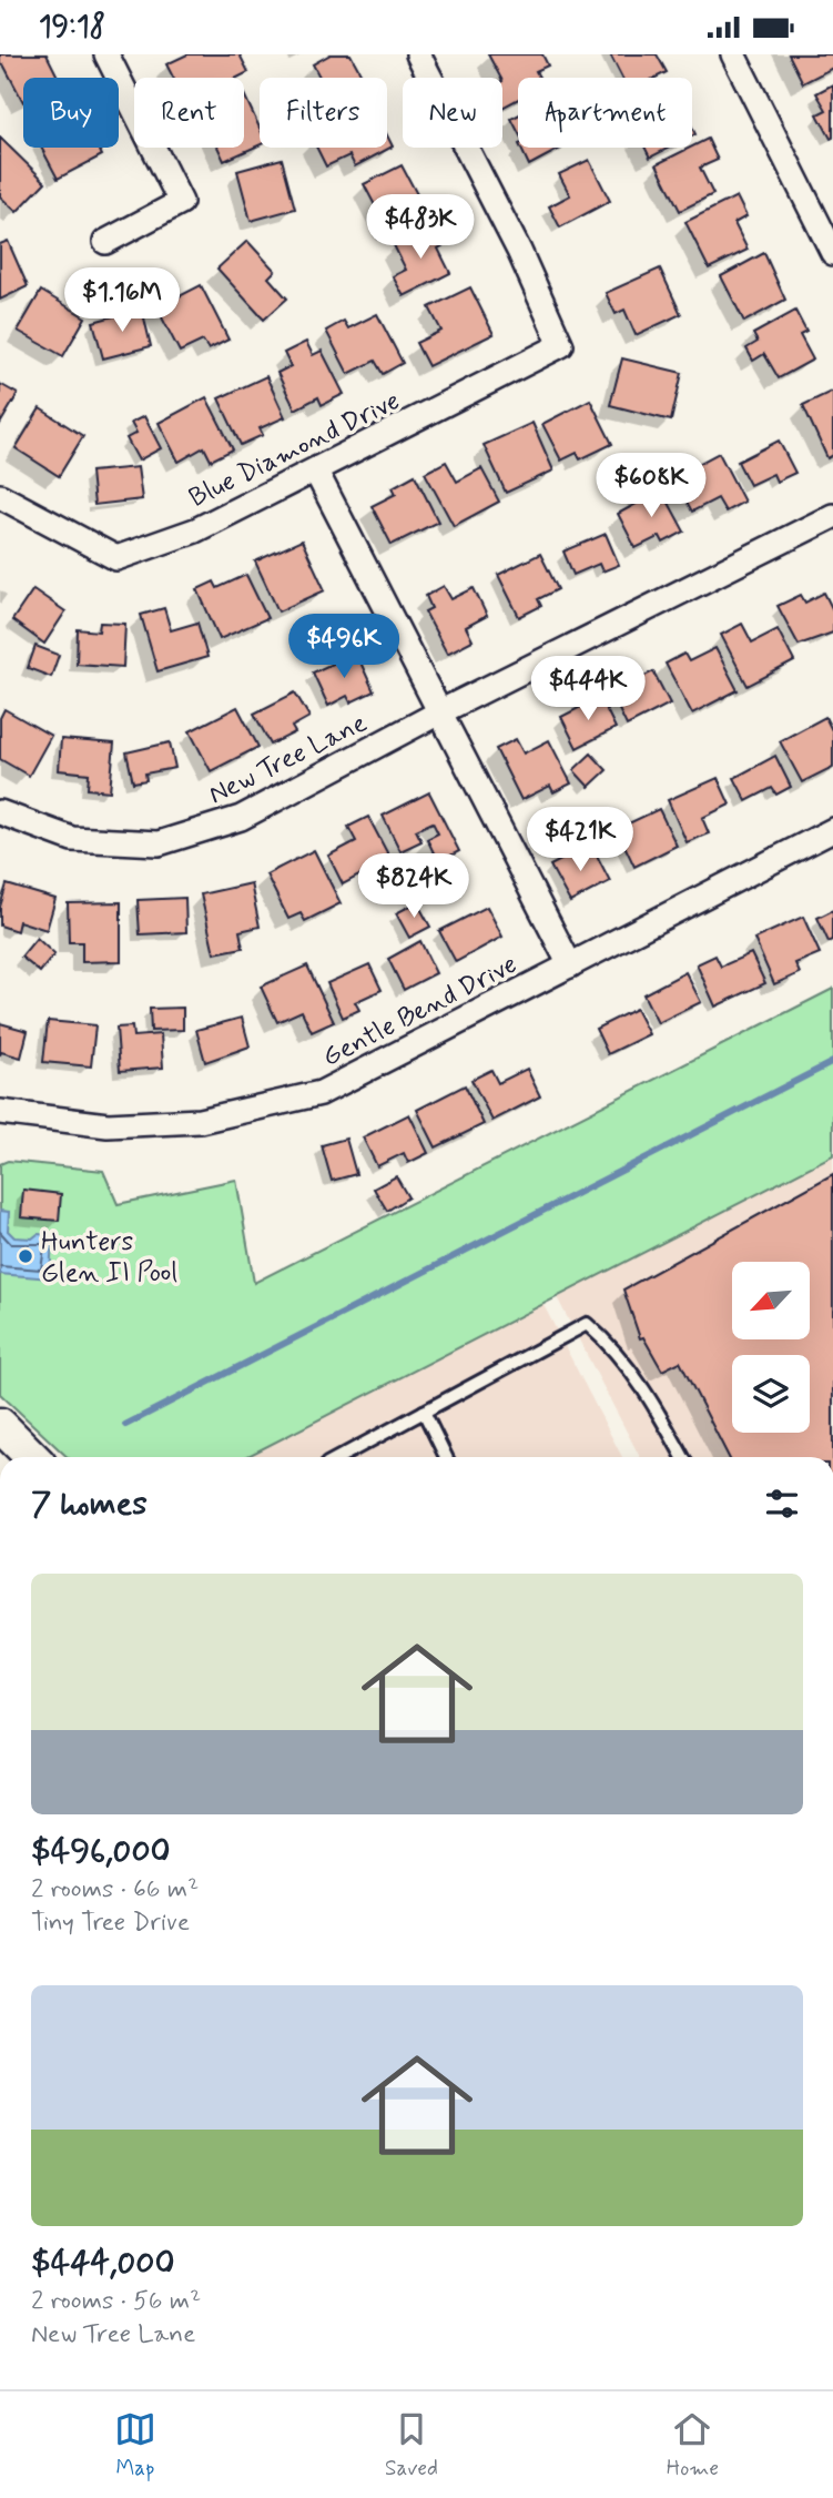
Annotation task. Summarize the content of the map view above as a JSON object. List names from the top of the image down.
{
  "streets": {
    "street": ["Blue Diamond Drive", "New Tree Lane", "Gentle Bend Drive"]
  },
  "places": ["Hunters Glen II Pool"],
  "north": "bottom left",
  "page": {
    "status": "19:18",
    "chip": [
      "Buy",
      "Rent",
      "Filters",
      "New",
      "Apartment"
    ],
    "price": [
      "$483K",
      "$1.16M",
      "$608K",
      "$496K",
      "$444K",
      "$421K",
      "$824K"
    ],
    "heading": "7 homes",
    "list": [
      {
        "name": "$496,000",
        "note": "2 rooms · 66 m² · Tiny Tree Drive"
      },
      {
        "name": "$444,000",
        "note": "2 rooms · 56 m² · New Tree Lane"
      }
    ],
    "tabs": ["Map", "Saved", "Home"]
  }
}
